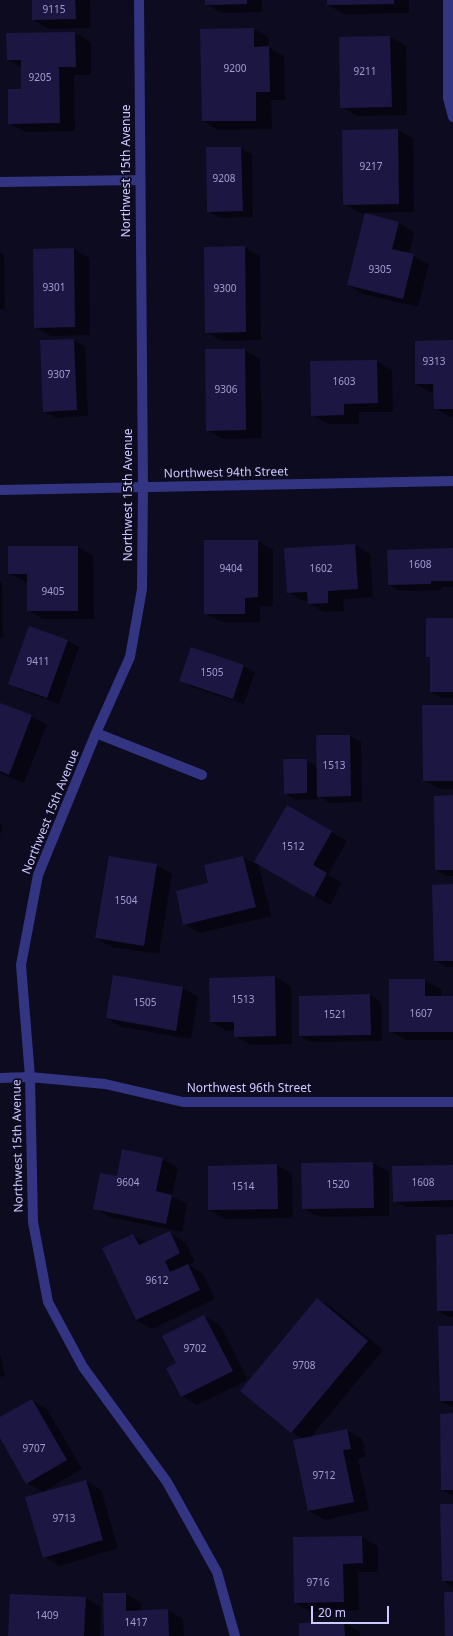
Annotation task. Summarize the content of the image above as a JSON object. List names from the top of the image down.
{
  "streets": {
    "street": ["Northwest 15th Avenue", "Northwest 94th Street", "Northwest 96th Street"]
  },
  "crossings": [
    ["Northwest 15th Avenue", "Northwest 94th Street"],
    ["Northwest 15th Avenue", "Northwest 96th Street"]
  ],
  "house_numbers": [
    "9115",
    "9200",
    "9211",
    "9205",
    "9217",
    "9208",
    "9305",
    "9301",
    "9300",
    "9313",
    "9307",
    "1603",
    "9306",
    "1608",
    "9404",
    "1602",
    "9405",
    "9411",
    "1505",
    "1513",
    "1512",
    "1504",
    "1513",
    "1505",
    "1607",
    "1521",
    "9604",
    "1608",
    "1520",
    "1514",
    "9612",
    "9702",
    "9708",
    "9707",
    "9712",
    "9713",
    "9716",
    "1409",
    "1417"
  ],
  "scale_bar": "20 m"
}
